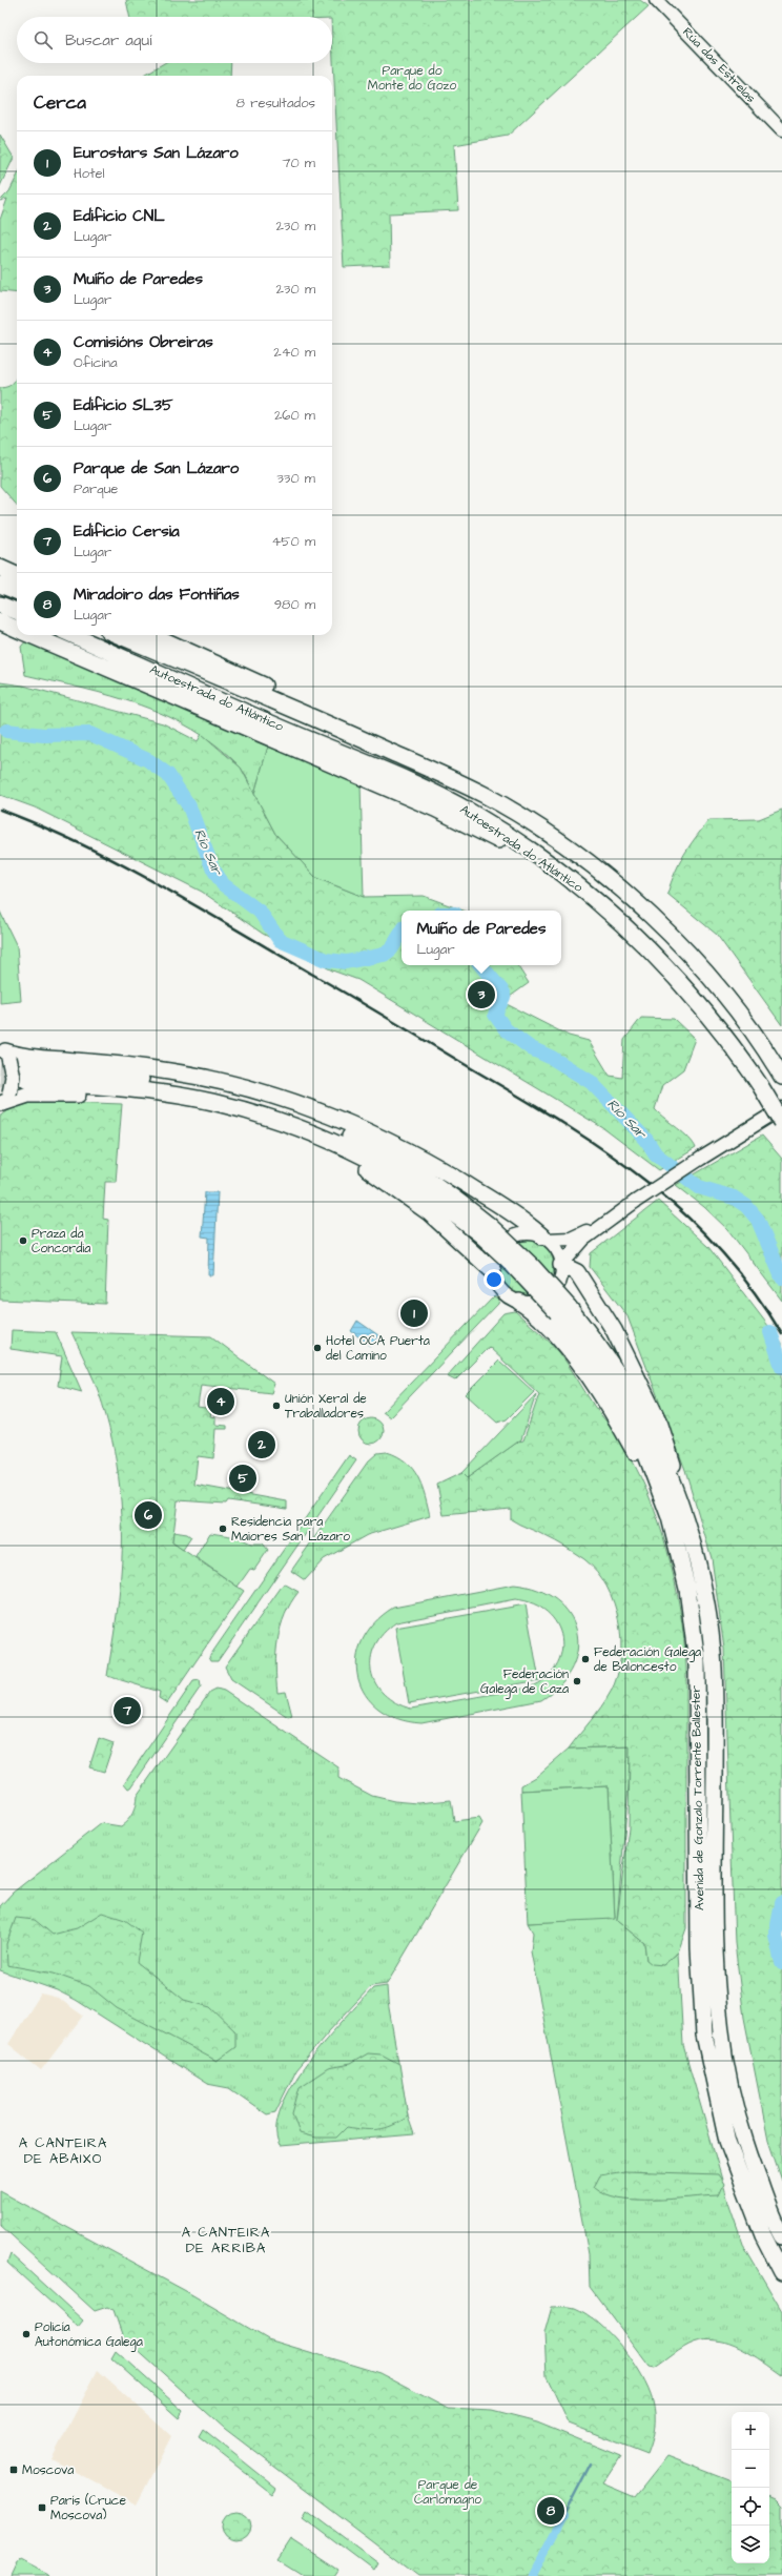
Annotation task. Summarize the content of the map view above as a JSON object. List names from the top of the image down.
{
  "streets": {
    "highway": ["Autoestrada do Atlántico", "Avenida de Gonzalo Torrente Ballester"],
    "street": ["Rúa das Estrelas"]
  },
  "districts": ["A CANTEIRA DE ABAIXO", "A CANTEIRA DE ARRIBA"],
  "water": ["Río Sar"],
  "parks": ["Parque do Monte do Gozo", "Parque de Carlomagno"],
  "places": {
    "other": [
      "Praza da Concordia",
      "Hotel OCA Puerta del Camino",
      "Unión Xeral de Traballadores",
      "Residencia para Maiores San Lázaro",
      "Federación Galega de Baloncesto",
      "Federación Galega de Caza",
      "Policía Autonómica Galega"
    ],
    "transit": ["Moscova", "París (Cruce Moscova)"]
  },
  "page": {
    "search": "Buscar aquí",
    "heading": ["Cerca", "8 resultados"],
    "list": [
      {
        "mark": "1",
        "name": "Eurostars San Lázaro",
        "note": "Hotel",
        "value": "70 m"
      },
      {
        "mark": "2",
        "name": "Edificio CNL",
        "note": "Lugar",
        "value": "230 m"
      },
      {
        "mark": "3",
        "name": "Muíño de Paredes",
        "note": "Lugar",
        "value": "230 m"
      },
      {
        "mark": "4",
        "name": "Comisións Obreiras",
        "note": "Oficina",
        "value": "240 m"
      },
      {
        "mark": "5",
        "name": "Edificio SL35",
        "note": "Lugar",
        "value": "260 m"
      },
      {
        "mark": "6",
        "name": "Parque de San Lázaro",
        "note": "Parque",
        "value": "330 m"
      },
      {
        "mark": "7",
        "name": "Edificio Cersia",
        "note": "Lugar",
        "value": "450 m"
      },
      {
        "mark": "8",
        "name": "Miradoiro das Fontiñas",
        "note": "Lugar",
        "value": "980 m"
      }
    ],
    "popup": ["Muíño de Paredes", "Lugar"],
    "pins": [
      "3",
      "1",
      "4",
      "2",
      "5",
      "6",
      "7",
      "8"
    ],
    "map_buttons": ["+", "−"]
  }
}
